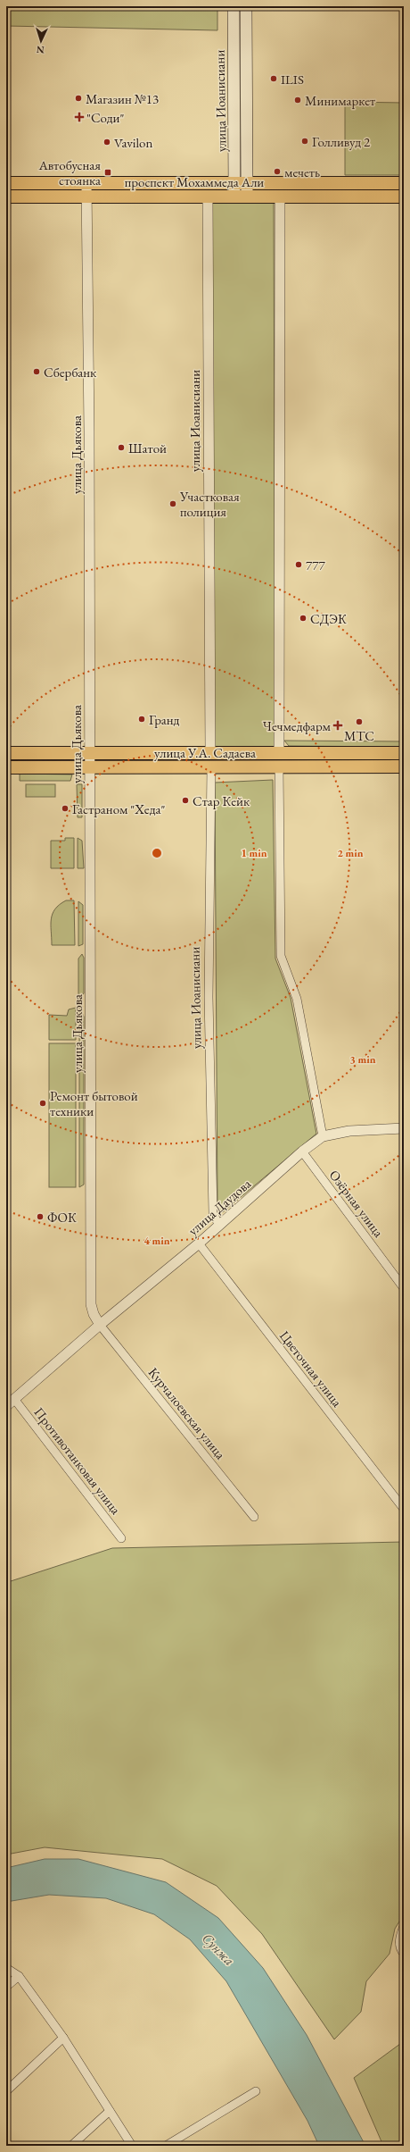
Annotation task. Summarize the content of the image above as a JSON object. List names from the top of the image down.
{
  "streets": {
    "main road": ["улица Иоанисиани", "проспект Мохаммеда Али", "улица У.А. Садаева"],
    "street": [
      "улица Дьякова",
      "Озёрная улица",
      "улица Даудова",
      "Цветочная улица",
      "Курчалоевская улица",
      "Противотанковая улица"
    ]
  },
  "crossings": [
    ["улица Иоанисиани", "проспект Мохаммеда Али"],
    ["улица Иоанисиани", "улица У.А. Садаева"],
    ["улица Иоанисиани", "улица Даудова"],
    ["проспект Мохаммеда Али", "улица Дьякова"],
    ["улица Дьякова", "улица У.А. Садаева"],
    ["улица Дьякова", "улица Даудова"],
    ["улица Дьякова", "Курчалоевская улица"],
    ["Озёрная улица", "улица Даудова"],
    ["улица Даудова", "Цветочная улица"],
    ["улица Даудова", "Курчалоевская улица"],
    ["улица Даудова", "Противотанковая улица"]
  ],
  "water": ["Сунжа"],
  "places": {
    "other": [
      "ILIS",
      "Магазин №13",
      "Минимаркет",
      "Голливуд 2",
      "Vavilon",
      "мечеть",
      "Сбербанк",
      "Шатой",
      "Участковая полиция",
      "777",
      "СДЭК",
      "Гранд",
      "МТС",
      "Стар Кейк",
      "Гастраном \"Хеда\"",
      "Ремонт бытовой техники",
      "ФОК"
    ],
    "health": ["\"Соди\"", "Чечмедфарм"],
    "transit": ["Автобусная стоянка"]
  },
  "north": "bottom",
  "rings": [
    "1 min",
    "2 min",
    "3 min",
    "4 min"
  ]
}
